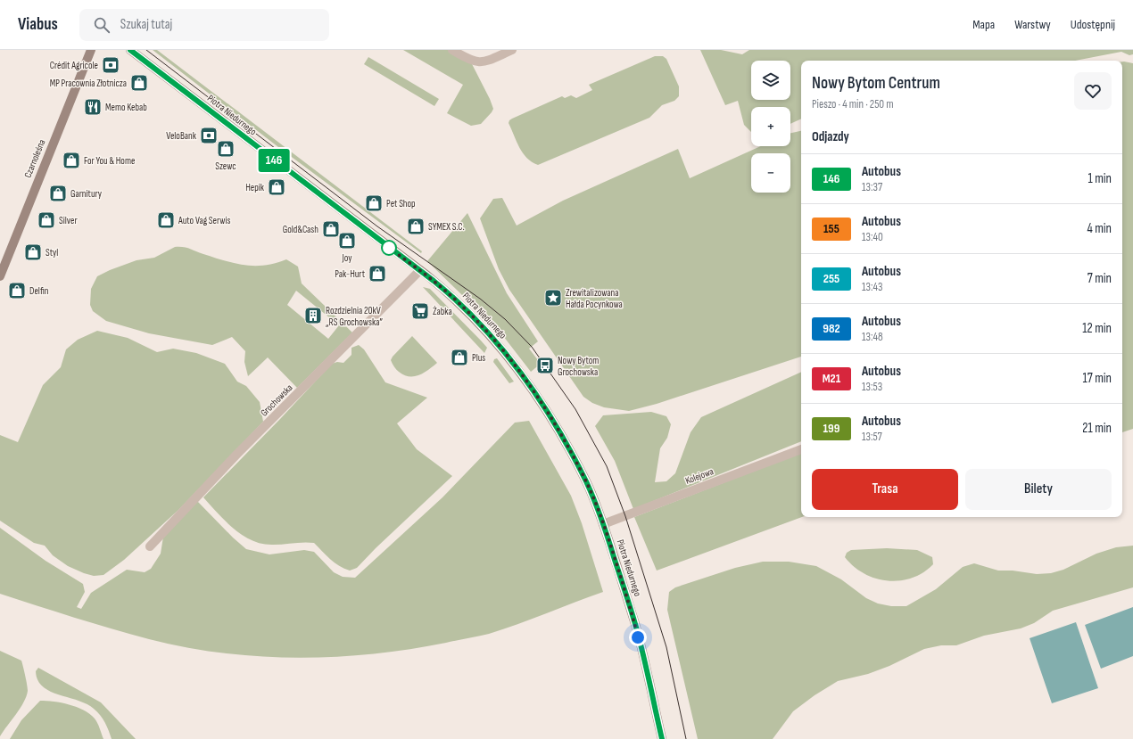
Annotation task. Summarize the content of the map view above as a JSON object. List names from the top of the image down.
{
  "streets": {
    "street": [
      "Piotra Niedurnego",
      "Czarnoleśna",
      "Grochowska",
      "Kolejowa"
    ]
  },
  "crossings": [
    ["Piotra Niedurnego", "Grochowska"],
    ["Piotra Niedurnego", "Kolejowa"]
  ],
  "places": {
    "bank": ["Crédit Agricole", "VeloBank"],
    "shop": [
      "MP Pracownia Złotnicza",
      "Szewc",
      "For You & Home",
      "Hepik",
      "Garnitury",
      "Pet Shop",
      "Silver",
      "Auto Vag Serwis",
      "SYMEX S.C.",
      "Gold&Cash",
      "Joy",
      "Styl",
      "Pak-Hurt",
      "Delfin",
      "Plus"
    ],
    "restaurant": ["Memo Kebab"],
    "place": ["Zrewitalizowana Hałda Pocynkowa"],
    "supermarket": ["Żabka"],
    "building": ["Rozdzielnia 20kV „RS Grochowska”"],
    "bus stop": ["Nowy Bytom Grochowska"]
  },
  "lines": ["bus line 146"],
  "page": {
    "header": "Viabus",
    "search": "Szukaj tutaj",
    "nav": ["Mapa", "Warstwy", "Udostępnij"],
    "on_map": "146",
    "map_buttons": ["+", "−"],
    "heading": [
      ["Nowy Bytom Centrum", "Pieszo · 4 min · 250 m"],
      "Odjazdy"
    ],
    "list": [
      {
        "mark": "146",
        "name": "Autobus",
        "note": "13:37",
        "value": "1 min"
      },
      {
        "mark": "155",
        "name": "Autobus",
        "note": "13:40",
        "value": "4 min"
      },
      {
        "mark": "255",
        "name": "Autobus",
        "note": "13:43",
        "value": "7 min"
      },
      {
        "mark": "982",
        "name": "Autobus",
        "note": "13:48",
        "value": "12 min"
      },
      {
        "mark": "M21",
        "name": "Autobus",
        "note": "13:53",
        "value": "17 min"
      },
      {
        "mark": "199",
        "name": "Autobus",
        "note": "13:57",
        "value": "21 min"
      }
    ],
    "buttons": ["Trasa", "Bilety"]
  }
}
